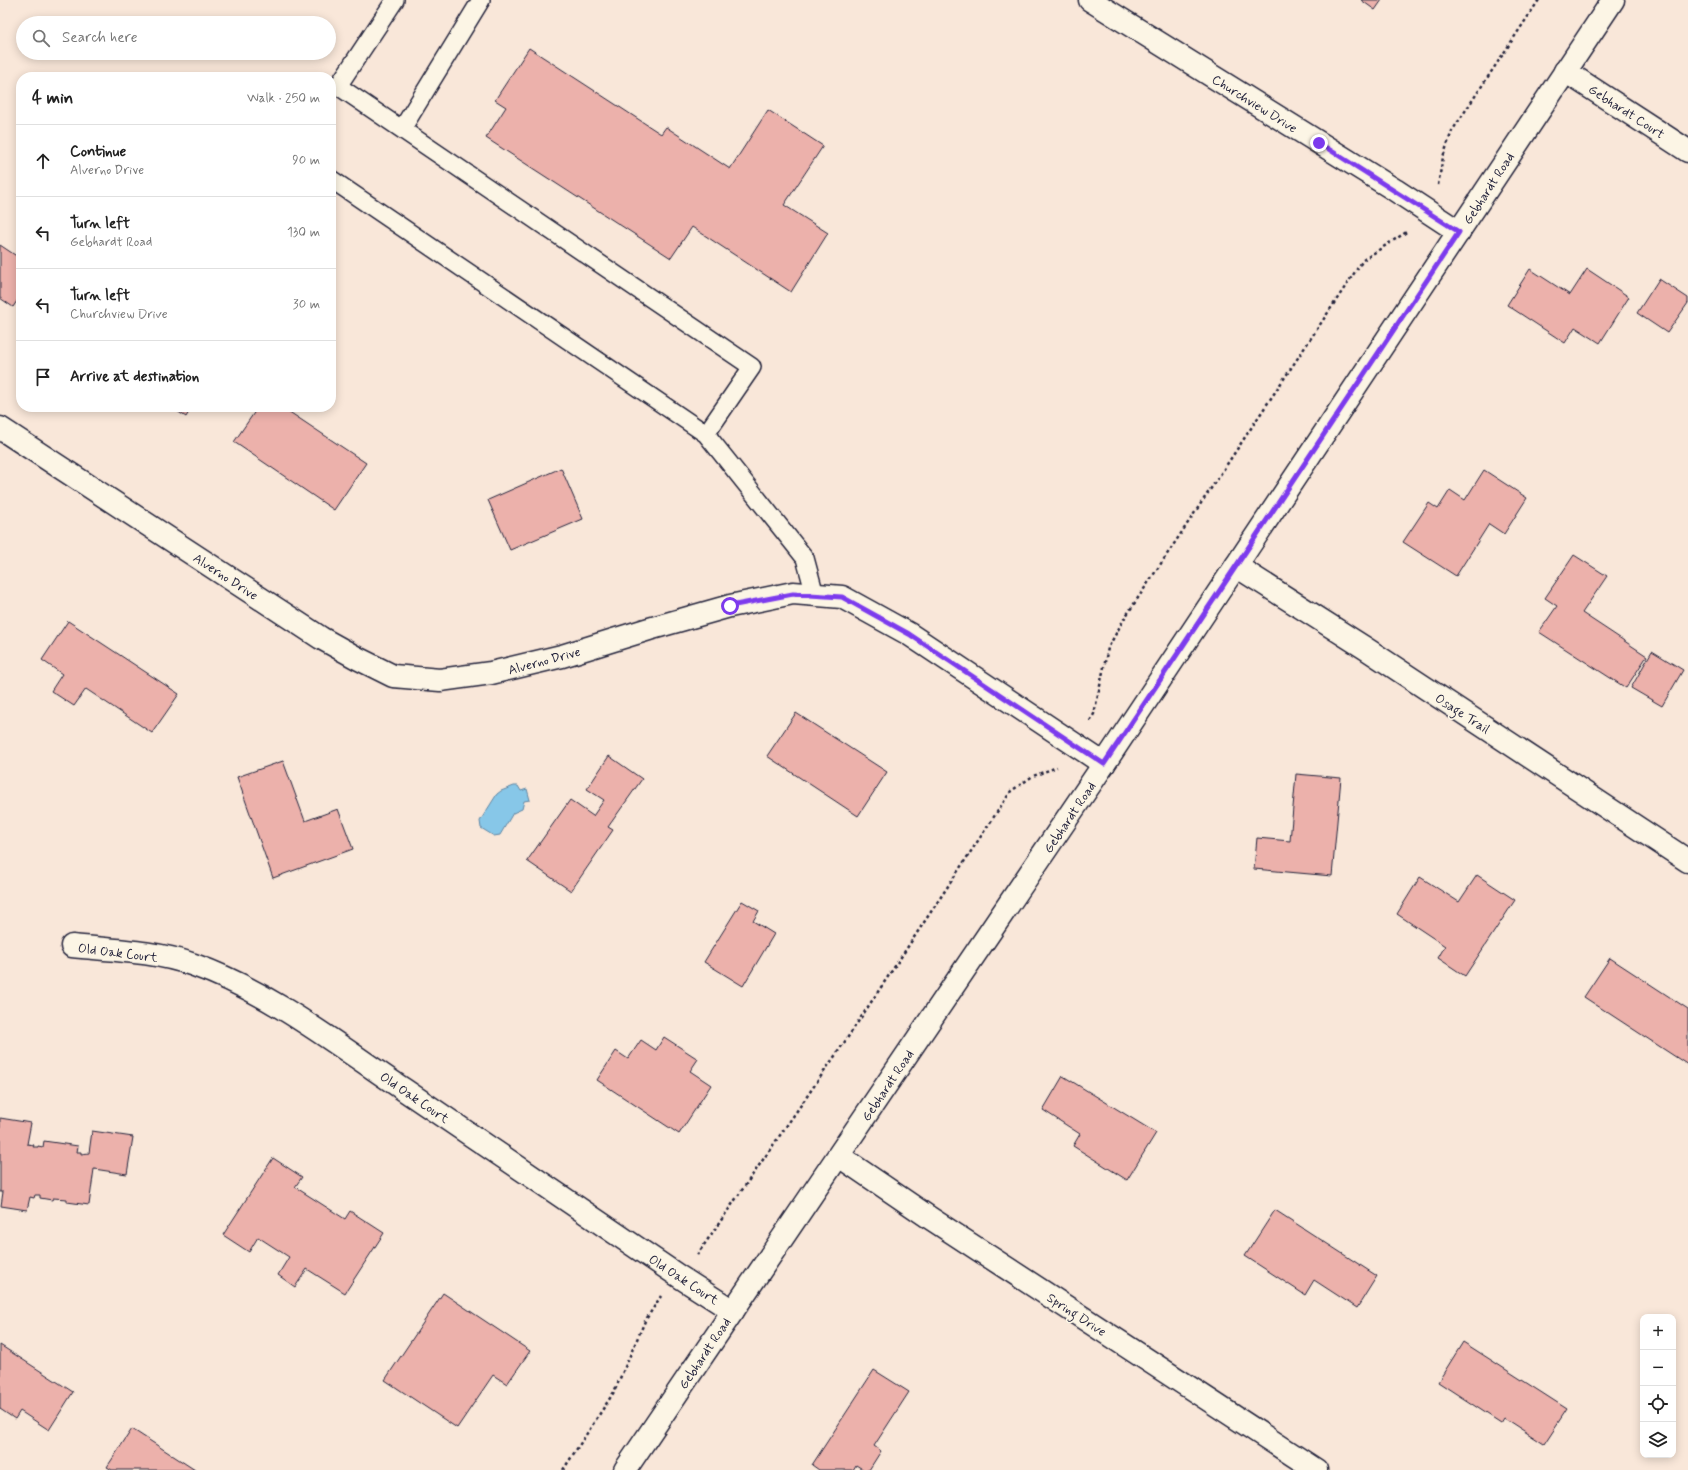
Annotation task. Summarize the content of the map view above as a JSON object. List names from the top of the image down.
{
  "streets": {
    "street": [
      "Churchview Drive",
      "Gebhardt Court",
      "Gebhardt Road",
      "Alverno Drive",
      "Osage Trail",
      "Old Oak Court",
      "Spring Drive"
    ]
  },
  "crossings": [
    ["Churchview Drive", "Gebhardt Road"],
    ["Gebhardt Court", "Gebhardt Road"],
    ["Gebhardt Road", "Alverno Drive"],
    ["Gebhardt Road", "Osage Trail"],
    ["Gebhardt Road", "Old Oak Court"],
    ["Gebhardt Road", "Spring Drive"]
  ],
  "page": {
    "search": "Search here",
    "heading": ["4 min", "Walk · 250 m"],
    "list": [
      ["Continue", "Alverno Drive", "90 m"],
      ["Turn left", "Gebhardt Road", "130 m"],
      ["Turn left", "Churchview Drive", "30 m"],
      "Arrive at destination"
    ],
    "map_buttons": ["+", "−"]
  }
}
